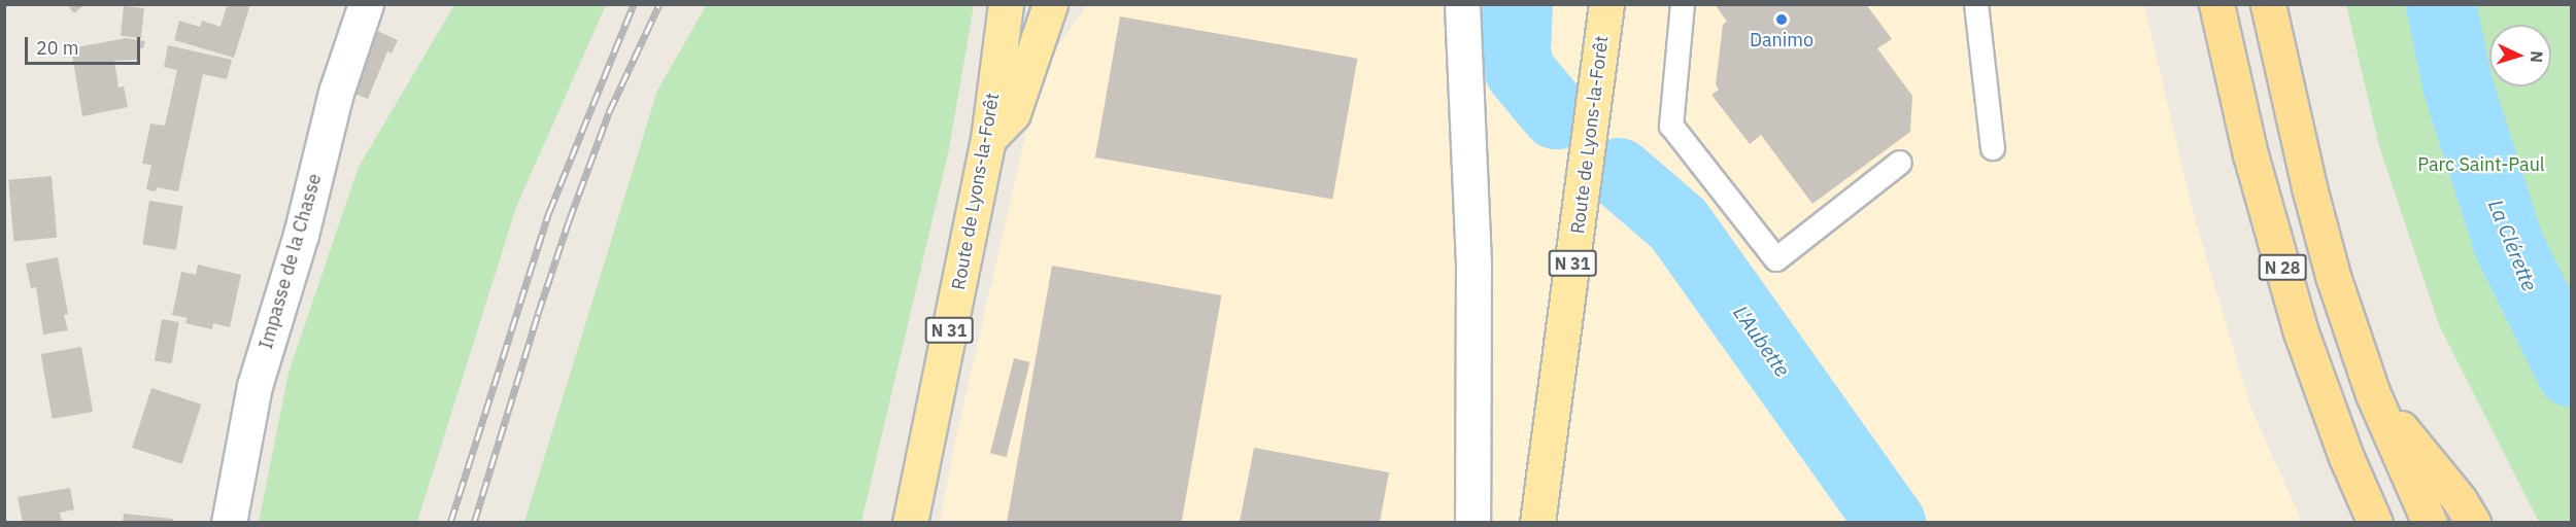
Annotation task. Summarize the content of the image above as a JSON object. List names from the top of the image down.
{
  "streets": {
    "highway": ["N 28"],
    "main road": ["Route de Lyons-la-Forêt", "N 31"],
    "street": ["Impasse de la Chasse"]
  },
  "water": ["La Clérette", "L'Aubette"],
  "parks": ["Parc Saint-Paul"],
  "places": ["Danimo"],
  "scale_bar": "20 m",
  "north": "right"
}
